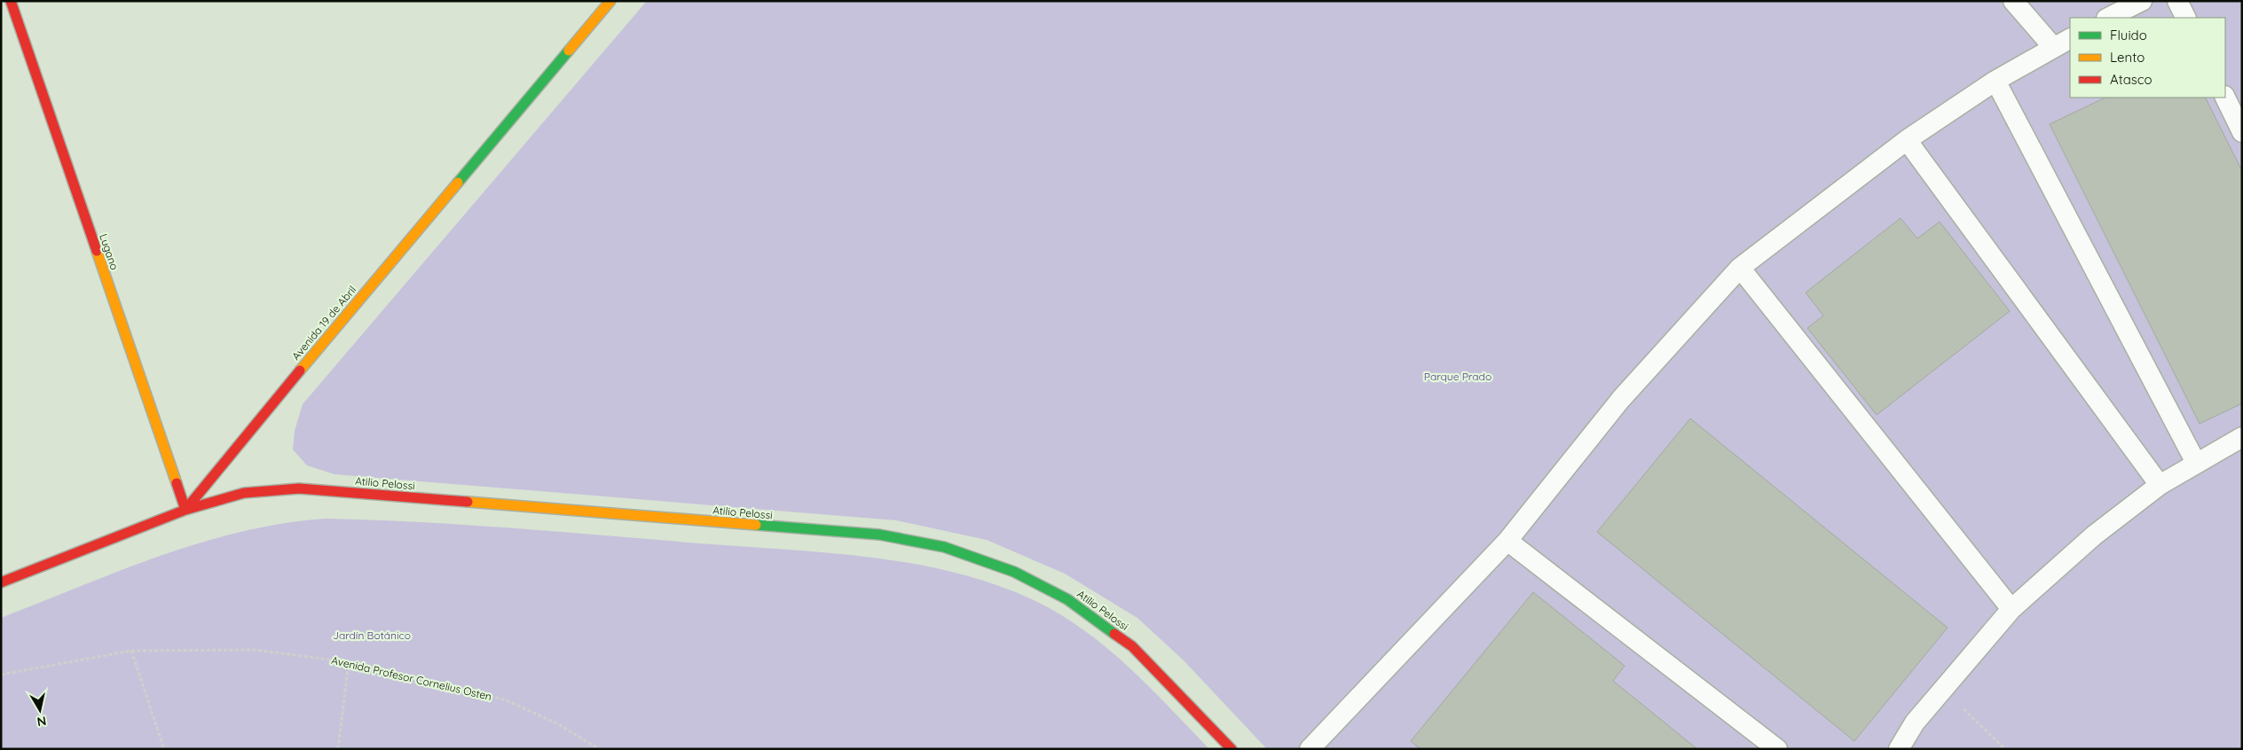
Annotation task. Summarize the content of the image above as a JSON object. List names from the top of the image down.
{
  "streets": {
    "street": ["Lugano", "Avenida 19 de Abril", "Atilio Pelossi"],
    "path": ["Avenida Profesor Cornelius Osten"]
  },
  "crossings": [
    ["Lugano", "Avenida 19 de Abril"],
    ["Lugano", "Atilio Pelossi"],
    ["Avenida 19 de Abril", "Atilio Pelossi"]
  ],
  "parks": ["Parque Prado", "Jardín Botánico"],
  "legend": ["Fluido", "Lento", "Atasco"],
  "north": "bottom"
}
